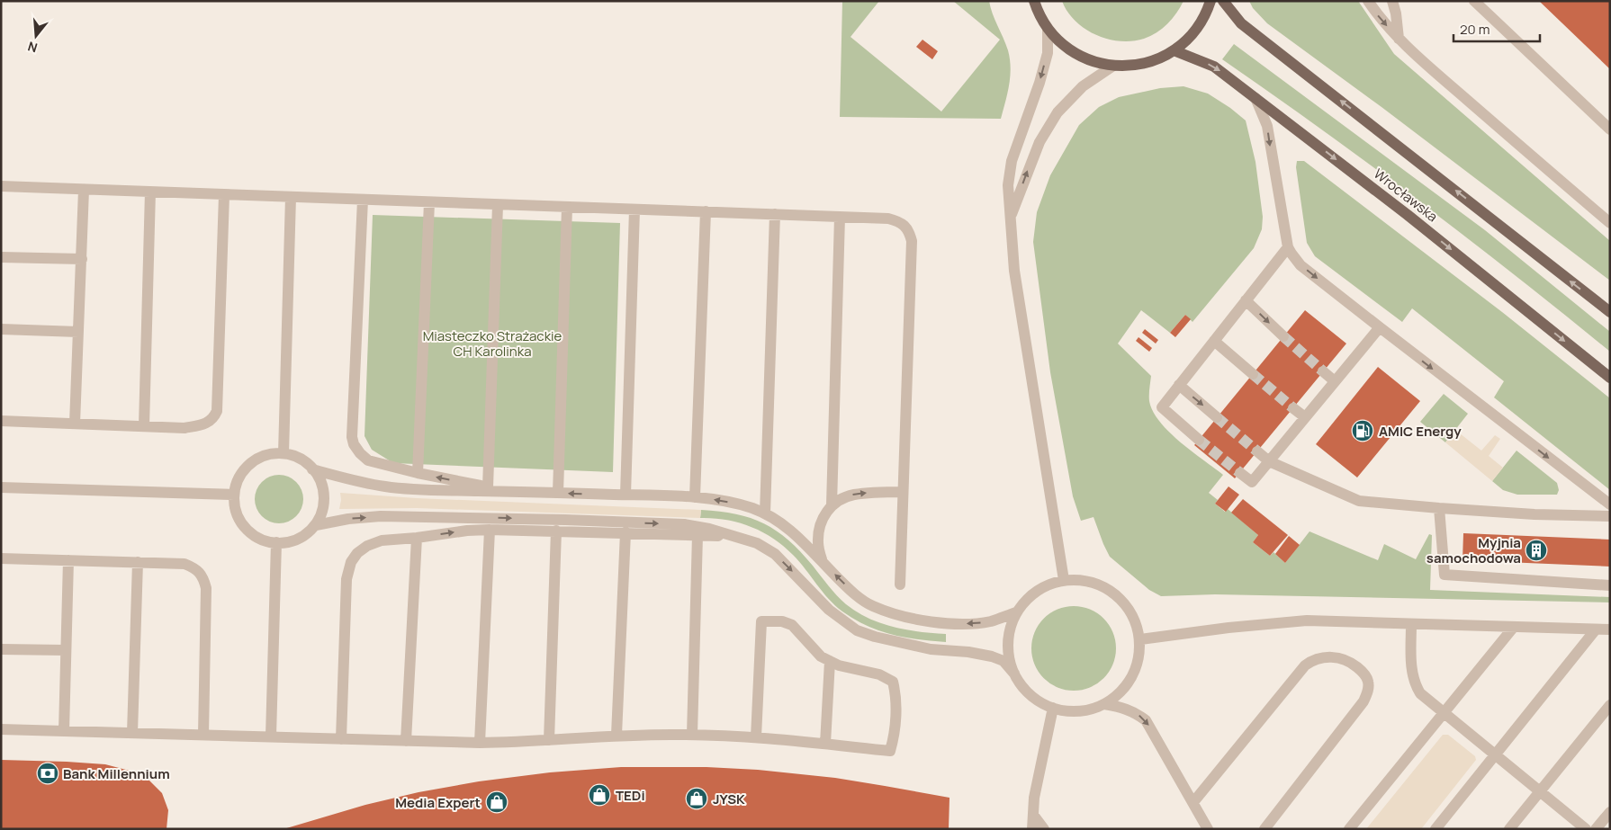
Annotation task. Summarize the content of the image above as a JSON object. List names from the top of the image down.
{
  "streets": {
    "main road": ["Wrocławska"]
  },
  "parks": ["Miasteczko Strażackie CH Karolinka"],
  "places": {
    "fuel station": ["AMIC Energy"],
    "building": ["Myjnia samochodowa"],
    "bank": ["Bank Millennium"],
    "shop": ["TEDi", "JYSK", "Media Expert"]
  },
  "scale_bar": "20 m",
  "north": "bottom"
}
